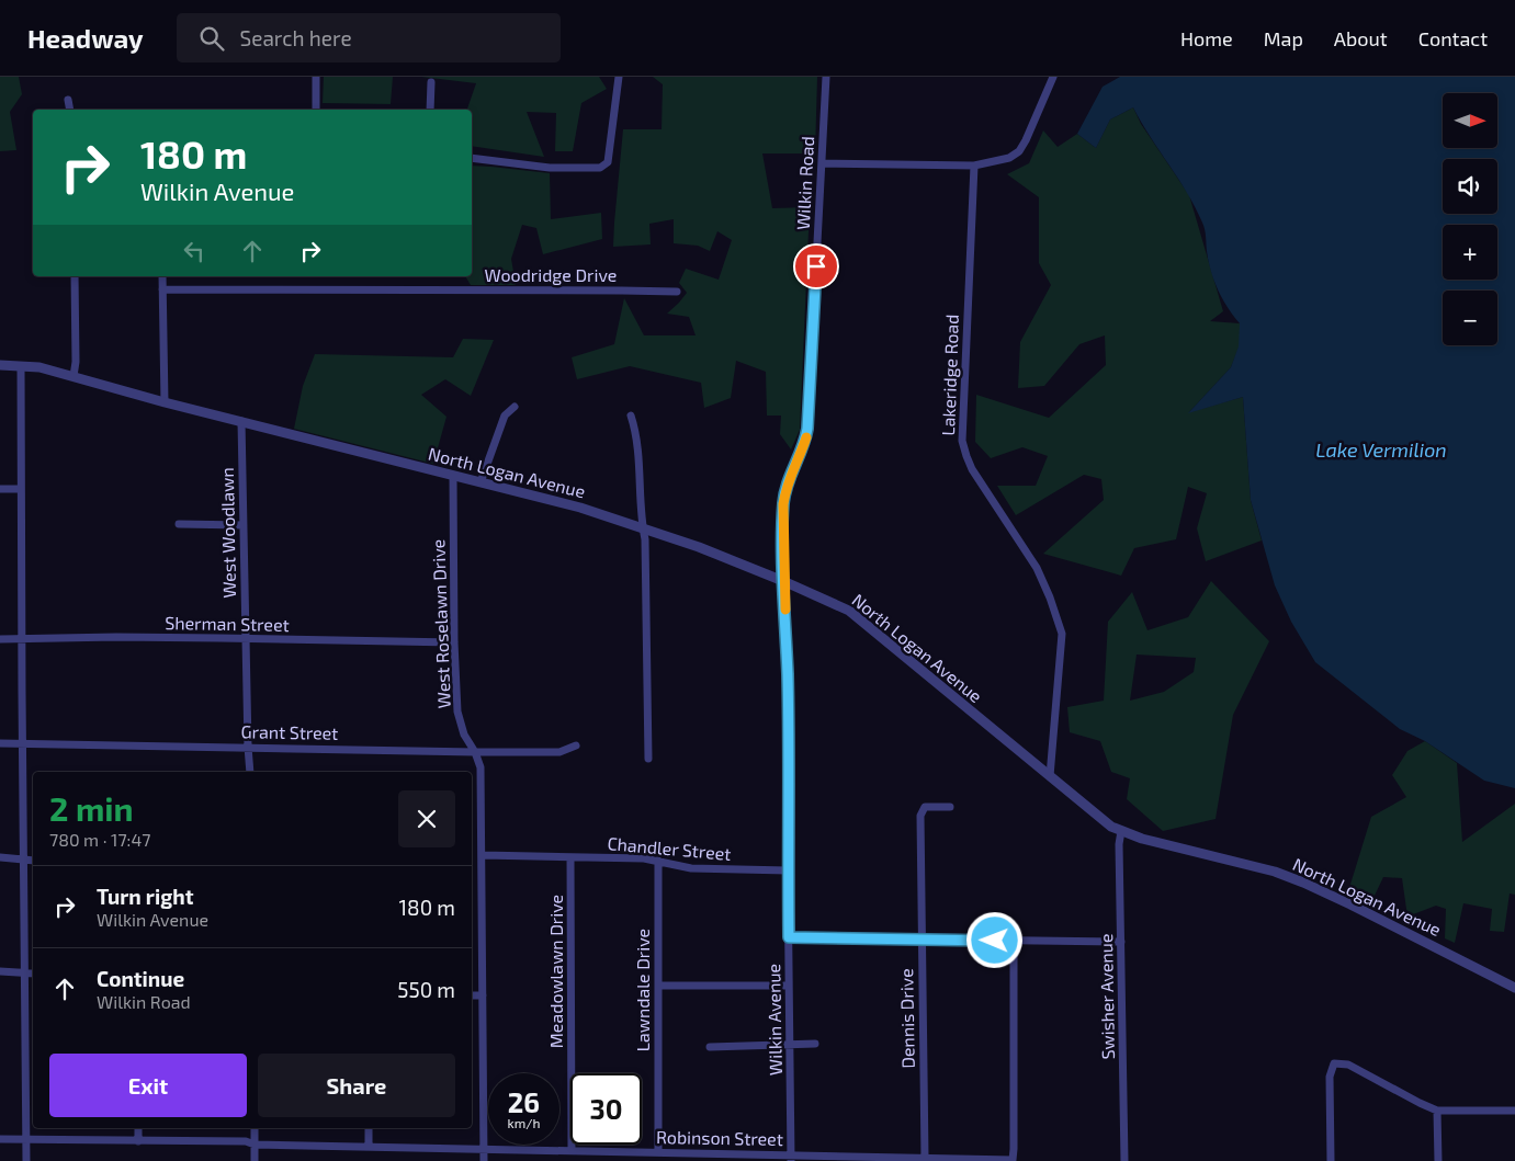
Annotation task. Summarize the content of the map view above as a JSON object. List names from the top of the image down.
{
  "streets": {
    "street": [
      "Wilkin Road",
      "Woodridge Drive",
      "Lakeridge Road",
      "North Logan Avenue",
      "West Woodlawn",
      "Sherman Street",
      "West Roselawn Drive",
      "Grant Street",
      "Chandler Street",
      "Meadowlawn Drive",
      "Lawndale Drive",
      "Swisher Avenue",
      "Dennis Drive",
      "Wilkin Avenue",
      "Robinson Street"
    ]
  },
  "crossings": [
    ["Wilkin Road", "Wilkin Avenue"],
    ["Lakeridge Road", "North Logan Avenue"],
    ["North Logan Avenue", "West Woodlawn"],
    ["North Logan Avenue", "West Roselawn Drive"],
    ["North Logan Avenue", "Swisher Avenue"],
    ["North Logan Avenue", "Wilkin Avenue"],
    ["West Woodlawn", "Sherman Street"],
    ["West Woodlawn", "Grant Street"],
    ["Sherman Street", "West Roselawn Drive"],
    ["West Roselawn Drive", "Grant Street"],
    ["West Roselawn Drive", "Chandler Street"],
    ["West Roselawn Drive", "Robinson Street"],
    ["Chandler Street", "Meadowlawn Drive"],
    ["Chandler Street", "Lawndale Drive"],
    ["Chandler Street", "Wilkin Avenue"],
    ["Meadowlawn Drive", "Robinson Street"],
    ["Lawndale Drive", "Robinson Street"],
    ["Dennis Drive", "Robinson Street"],
    ["Wilkin Avenue", "Robinson Street"]
  ],
  "water": ["Lake Vermilion"],
  "north": "right",
  "page": {
    "header": "Headway",
    "search": "Search here",
    "nav": [
      "Home",
      "Map",
      "About",
      "Contact"
    ],
    "map_buttons": ["+", "−"],
    "turn": ["180 m", "Wilkin Avenue"],
    "heading": ["2 min", "780 m · 17:47"],
    "list": [
      {
        "name": "Turn right",
        "note": "Wilkin Avenue",
        "value": "180 m"
      },
      {
        "name": "Continue",
        "note": "Wilkin Road",
        "value": "550 m"
      }
    ],
    "buttons": ["Exit", "Share"],
    "speed": "26 km/h",
    "limit": "30"
  }
}
